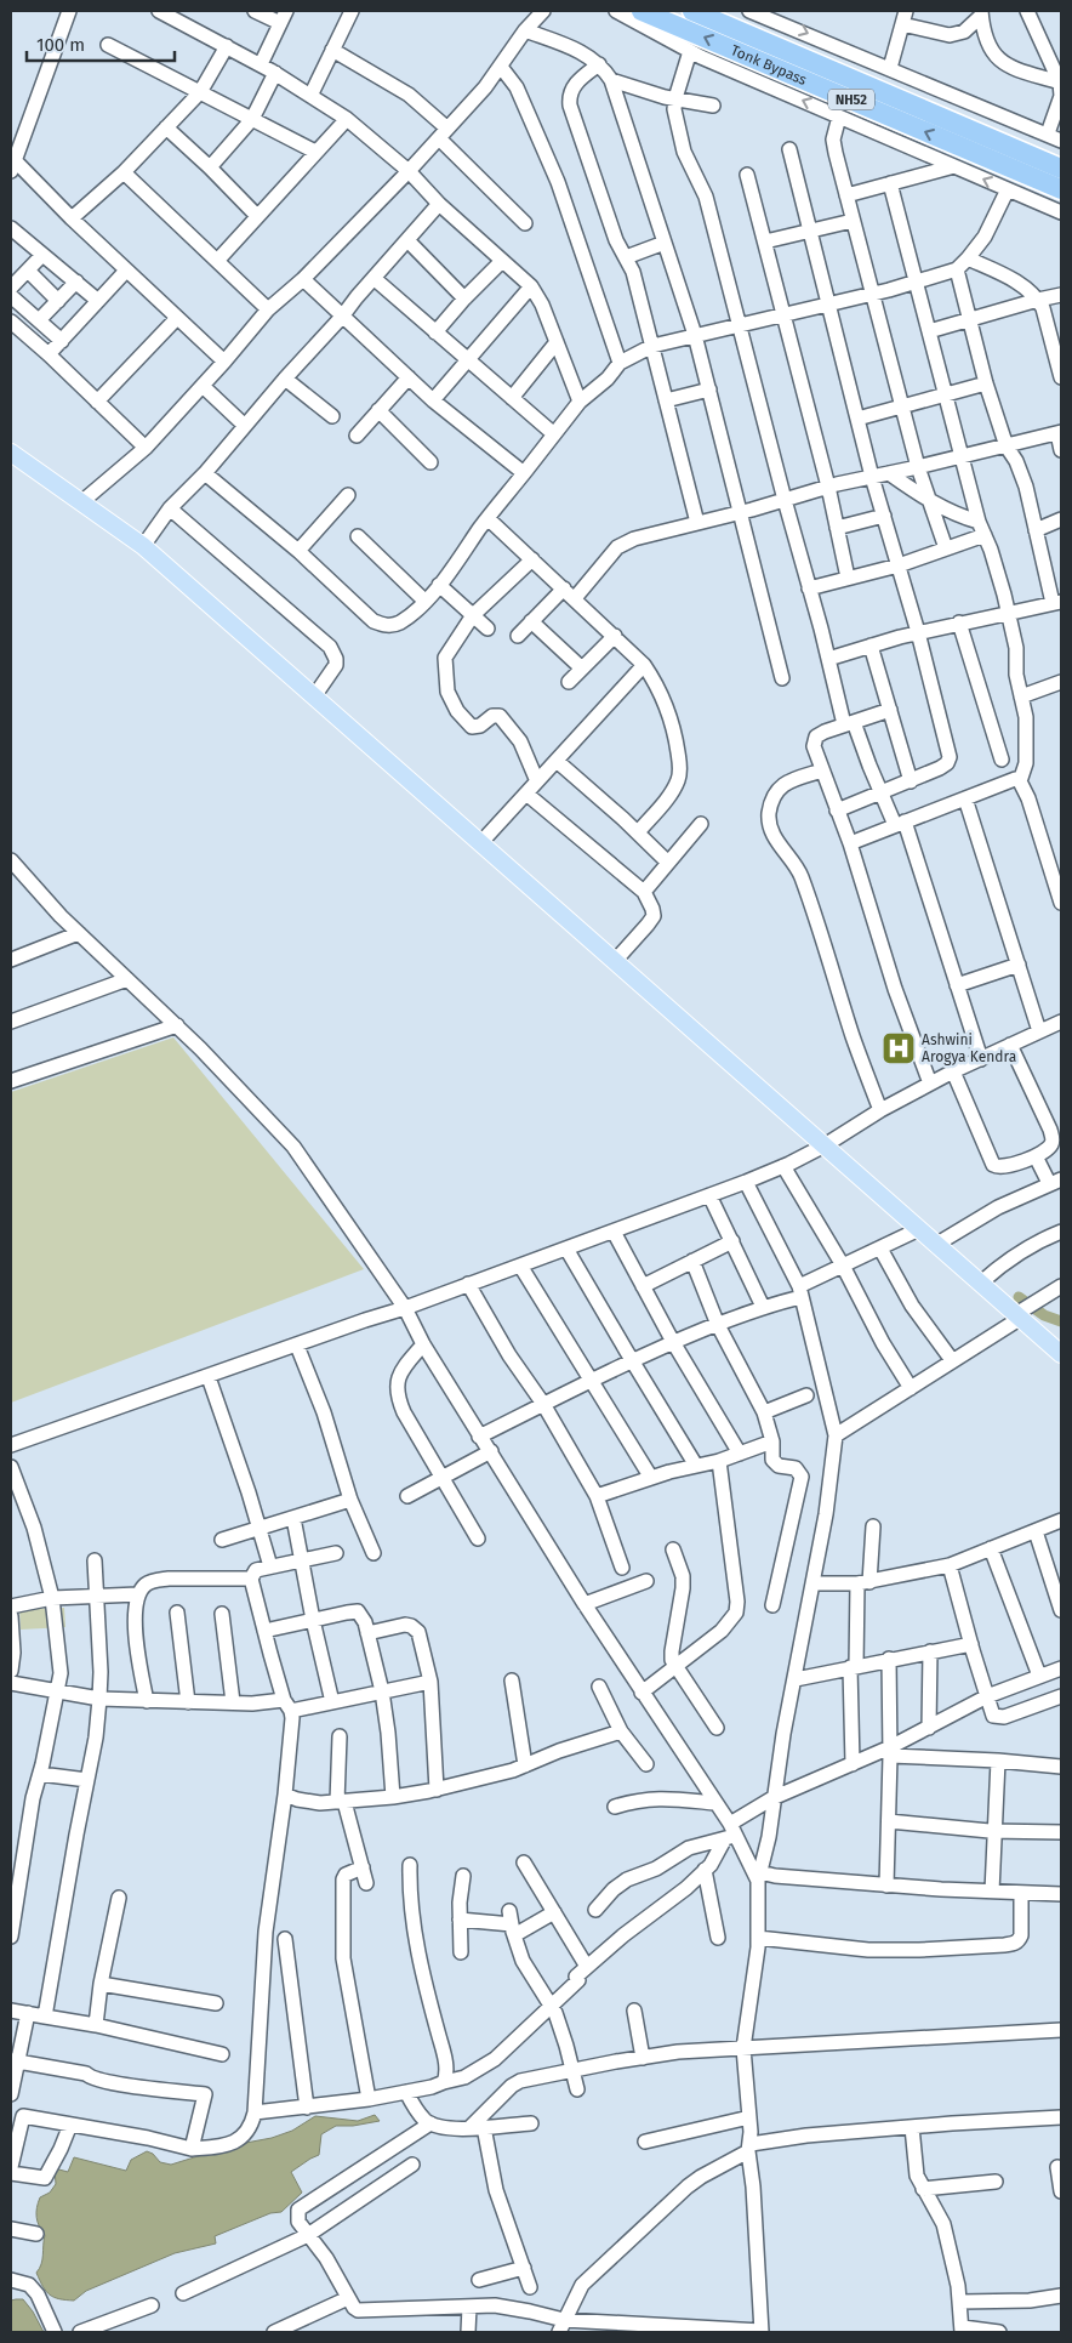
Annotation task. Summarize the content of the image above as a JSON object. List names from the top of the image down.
{
  "streets": {
    "highway": ["Tonk Bypass", "NH52"]
  },
  "places": {
    "hospital": ["Ashwini Arogya Kendra"]
  },
  "scale_bar": "100 m"
}
